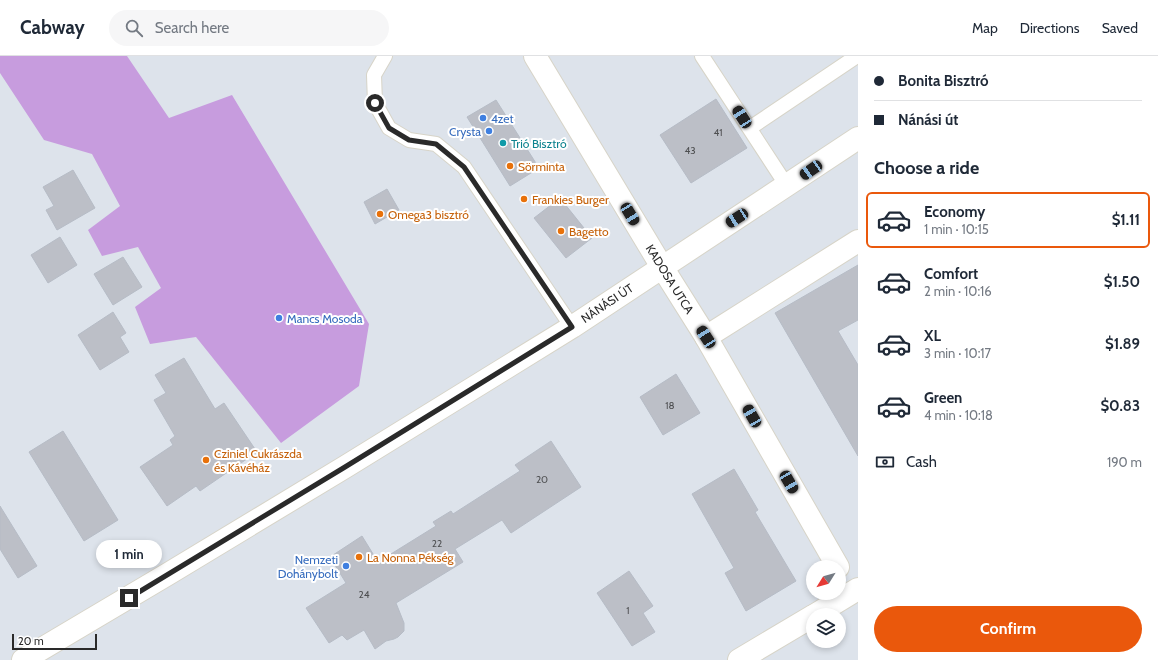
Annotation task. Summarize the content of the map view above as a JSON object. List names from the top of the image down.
{
  "streets": {
    "street": ["KADOSA UTCA", "NÁNÁSI ÚT"]
  },
  "crossings": [
    ["KADOSA UTCA", "NÁNÁSI ÚT"]
  ],
  "places": [
    "4zet",
    "Crysta",
    "Trió Bisztró",
    "Sörminta",
    "Frankies Burger",
    "Omega3 bisztró",
    "Bagetto",
    "Mancs Mosoda",
    "Cziniel Cukrászda és Kávéház",
    "La Nonna Pékség",
    "Nemzeti Dohánybolt"
  ],
  "house_numbers": [
    "41",
    "43",
    "18",
    "20",
    "22",
    "24",
    "1"
  ],
  "scale_bar": "20 m",
  "north": "bottom left",
  "page": {
    "header": "Cabway",
    "search": "Search here",
    "nav": ["Map", "Directions", "Saved"],
    "banner": ["Bonita Bisztró", "Nánási út"],
    "heading": "Choose a ride",
    "list": [
      {
        "name": "Economy",
        "note": "1 min · 10:15",
        "value": "$1.11"
      },
      {
        "name": "Comfort",
        "note": "2 min · 10:16",
        "value": "$1.50"
      },
      {
        "name": "XL",
        "note": "3 min · 10:17",
        "value": "$1.89"
      },
      {
        "name": "Green",
        "note": "4 min · 10:18",
        "value": "$0.83"
      }
    ],
    "pay": ["Cash", "190 m"],
    "bubble": "1 min",
    "buttons": "Confirm",
    "scale": "20 m"
  }
}
